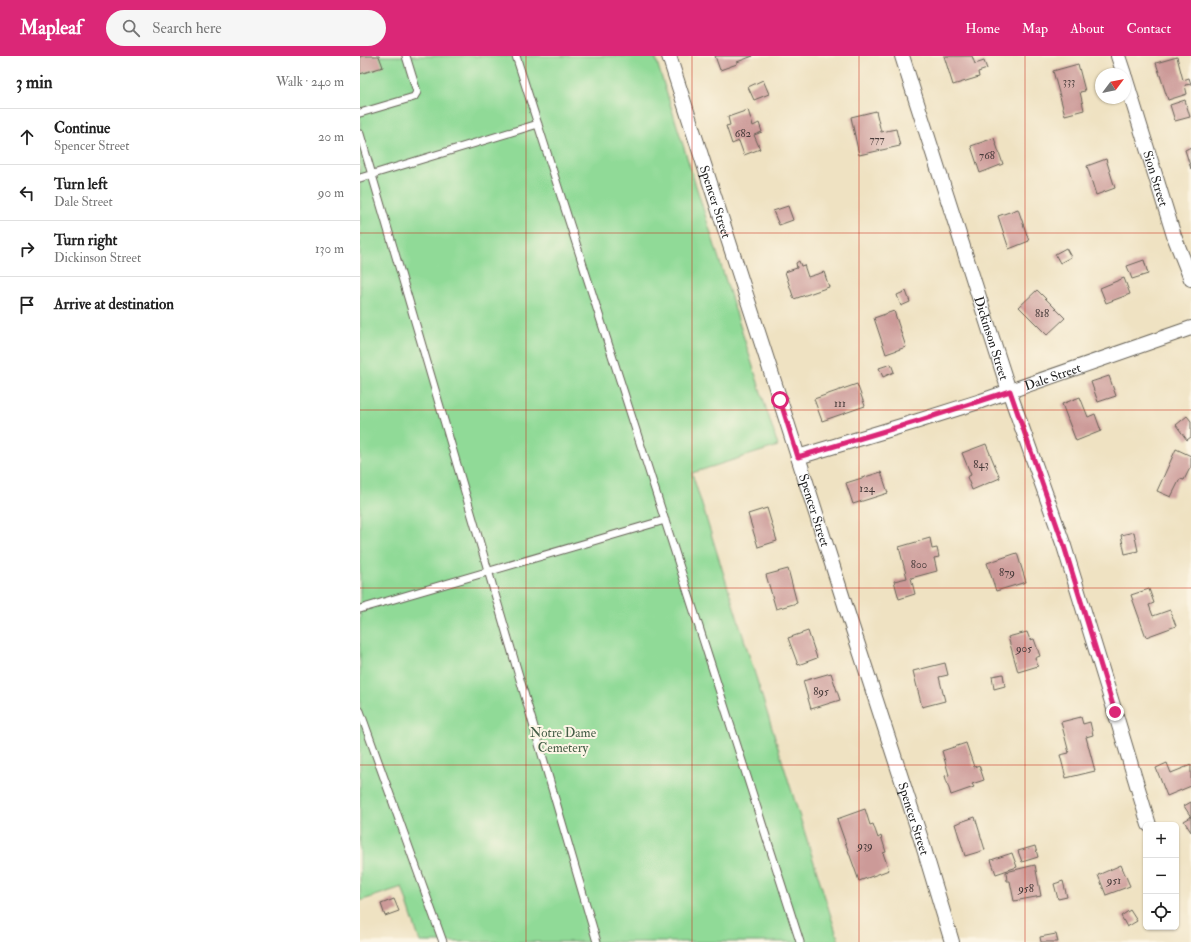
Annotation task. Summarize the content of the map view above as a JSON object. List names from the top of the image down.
{
  "streets": {
    "street": [
      "Sion Street",
      "Spencer Street",
      "Dickinson Street",
      "Dale Street"
    ]
  },
  "crossings": [
    ["Spencer Street", "Dale Street"],
    ["Dickinson Street", "Dale Street"]
  ],
  "parks": ["Notre Dame Cemetery"],
  "house_numbers": [
    "333",
    "682",
    "777",
    "768",
    "818",
    "111",
    "843",
    "124",
    "800",
    "879",
    "905",
    "895",
    "939",
    "951",
    "958"
  ],
  "north": "top right",
  "page": {
    "header": "Mapleaf",
    "search": "Search here",
    "nav": [
      "Home",
      "Map",
      "About",
      "Contact"
    ],
    "heading": ["3 min", "Walk · 240 m"],
    "list": [
      ["Continue", "Spencer Street", "20 m"],
      ["Turn left", "Dale Street", "90 m"],
      ["Turn right", "Dickinson Street", "130 m"],
      "Arrive at destination"
    ],
    "map_buttons": ["+", "−"]
  }
}
